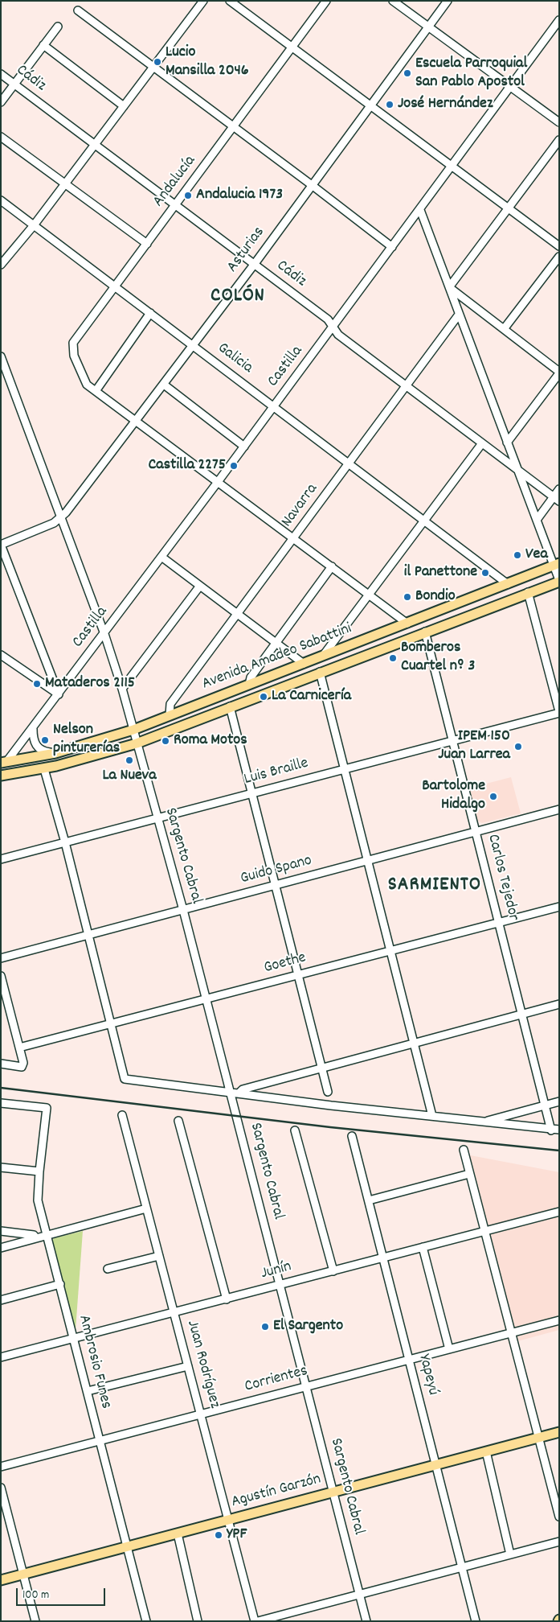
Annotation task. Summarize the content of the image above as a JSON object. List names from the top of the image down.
{
  "streets": {
    "main road": ["Avenida Amadeo Sabattini", "Agustín Garzón"],
    "street": [
      "Cádiz",
      "Andalucía",
      "Asturias",
      "Galicia",
      "Castilla",
      "Navarra",
      "Luis Braille",
      "Sargento Cabral",
      "Guido Spano",
      "Carlos Tejedor",
      "Goethe",
      "Junín",
      "Ambrosio Funes",
      "Juan Rodríguez",
      "Yapeyú",
      "Corrientes"
    ]
  },
  "crossings": [
    ["Cádiz", "Andalucía"],
    ["Cádiz", "Asturias"],
    ["Cádiz", "Castilla"],
    ["Cádiz", "Navarra"],
    ["Andalucía", "Galicia"],
    ["Asturias", "Galicia"],
    ["Asturias", "Sargento Cabral"],
    ["Galicia", "Castilla"],
    ["Galicia", "Navarra"],
    ["Galicia", "Avenida Amadeo Sabattini"],
    ["Castilla", "Avenida Amadeo Sabattini"],
    ["Castilla", "Sargento Cabral"],
    ["Navarra", "Avenida Amadeo Sabattini"],
    ["Avenida Amadeo Sabattini", "Sargento Cabral"],
    ["Avenida Amadeo Sabattini", "Carlos Tejedor"],
    ["Luis Braille", "Sargento Cabral"],
    ["Luis Braille", "Carlos Tejedor"],
    ["Sargento Cabral", "Guido Spano"],
    ["Sargento Cabral", "Goethe"],
    ["Sargento Cabral", "Junín"],
    ["Sargento Cabral", "Corrientes"],
    ["Sargento Cabral", "Agustín Garzón"],
    ["Guido Spano", "Carlos Tejedor"],
    ["Carlos Tejedor", "Goethe"],
    ["Junín", "Ambrosio Funes"],
    ["Junín", "Juan Rodríguez"],
    ["Junín", "Yapeyú"],
    ["Ambrosio Funes", "Corrientes"],
    ["Ambrosio Funes", "Agustín Garzón"],
    ["Juan Rodríguez", "Corrientes"],
    ["Juan Rodríguez", "Agustín Garzón"],
    ["Yapeyú", "Corrientes"],
    ["Yapeyú", "Agustín Garzón"]
  ],
  "districts": ["COLÓN", "SARMIENTO"],
  "places": [
    "Lucio Mansilla 2046",
    "Escuela Parroquial San Pablo Apostol",
    "José Hernández",
    "Andalucia 1973",
    "Castilla 2275",
    "Vea",
    "il Panettone",
    "Bondio",
    "Bomberos Cuartel nº 3",
    "Mataderos 2115",
    "La Carnicería",
    "Nelson pinturerías",
    "Roma Motos",
    "IPEM 150 Juan Larrea",
    "La Nueva",
    "Bartolome Hidalgo",
    "El Sargento",
    "YPF"
  ],
  "scale_bar": "100 m"
}
